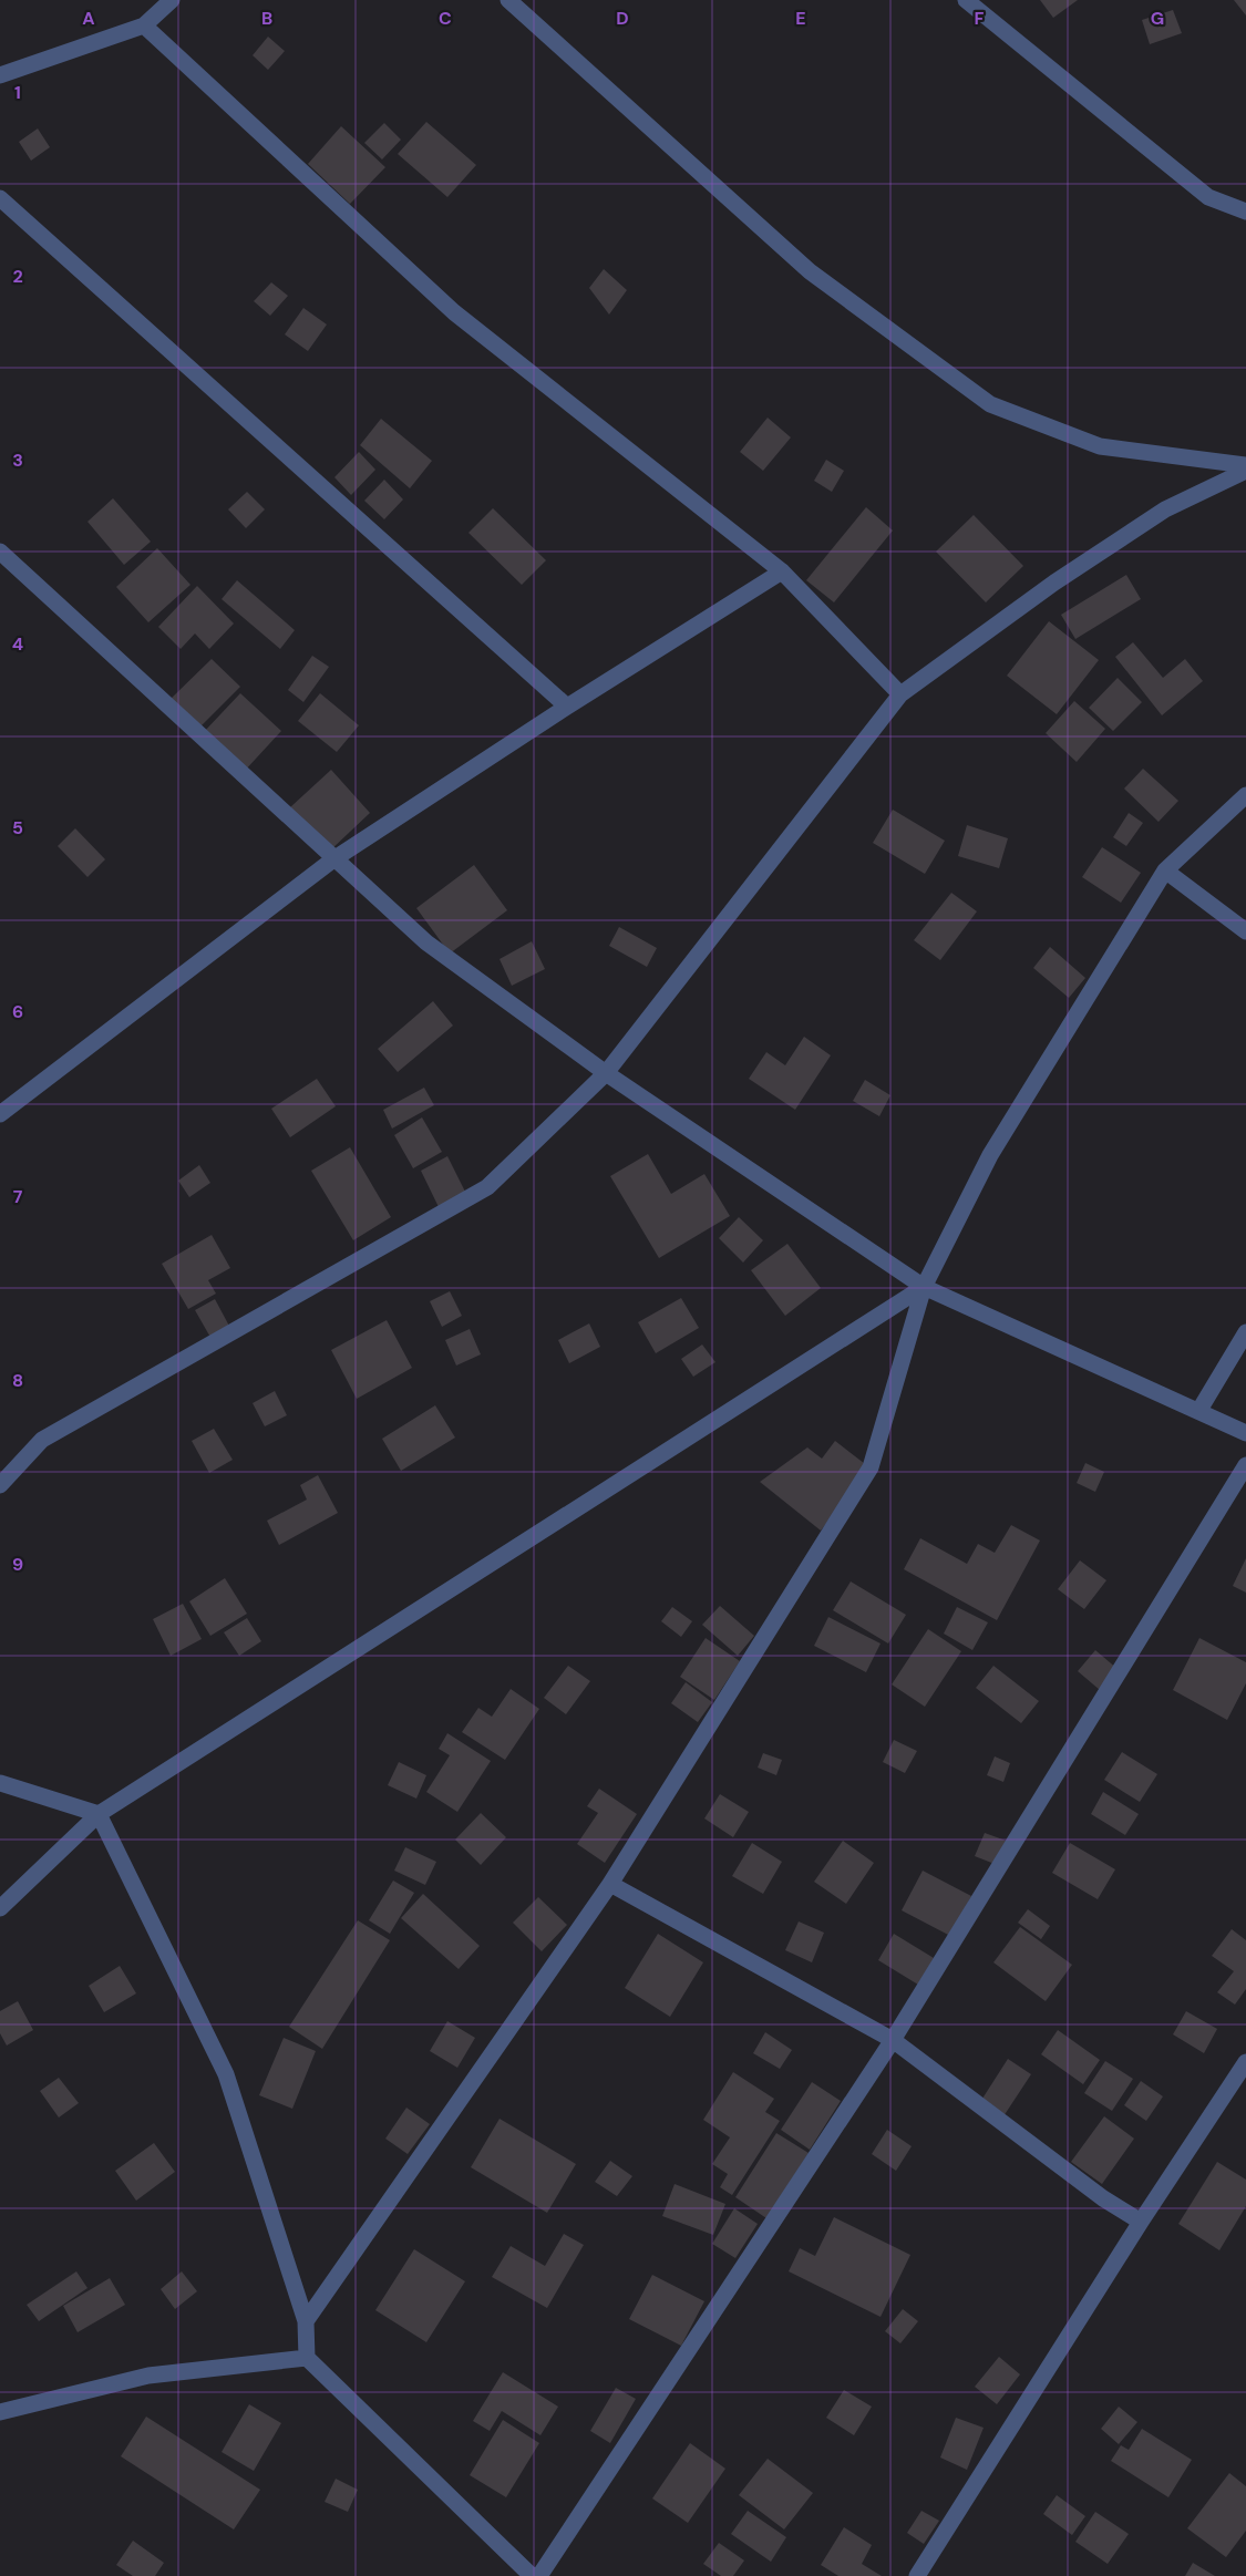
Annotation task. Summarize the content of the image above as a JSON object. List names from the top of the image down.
{
  "grid": {
    "columns": [
      "A",
      "B",
      "C",
      "D",
      "E",
      "F",
      "G"
    ],
    "rows": [
      "1",
      "2",
      "3",
      "4",
      "5",
      "6",
      "7",
      "8",
      "9"
    ]
  }
}
